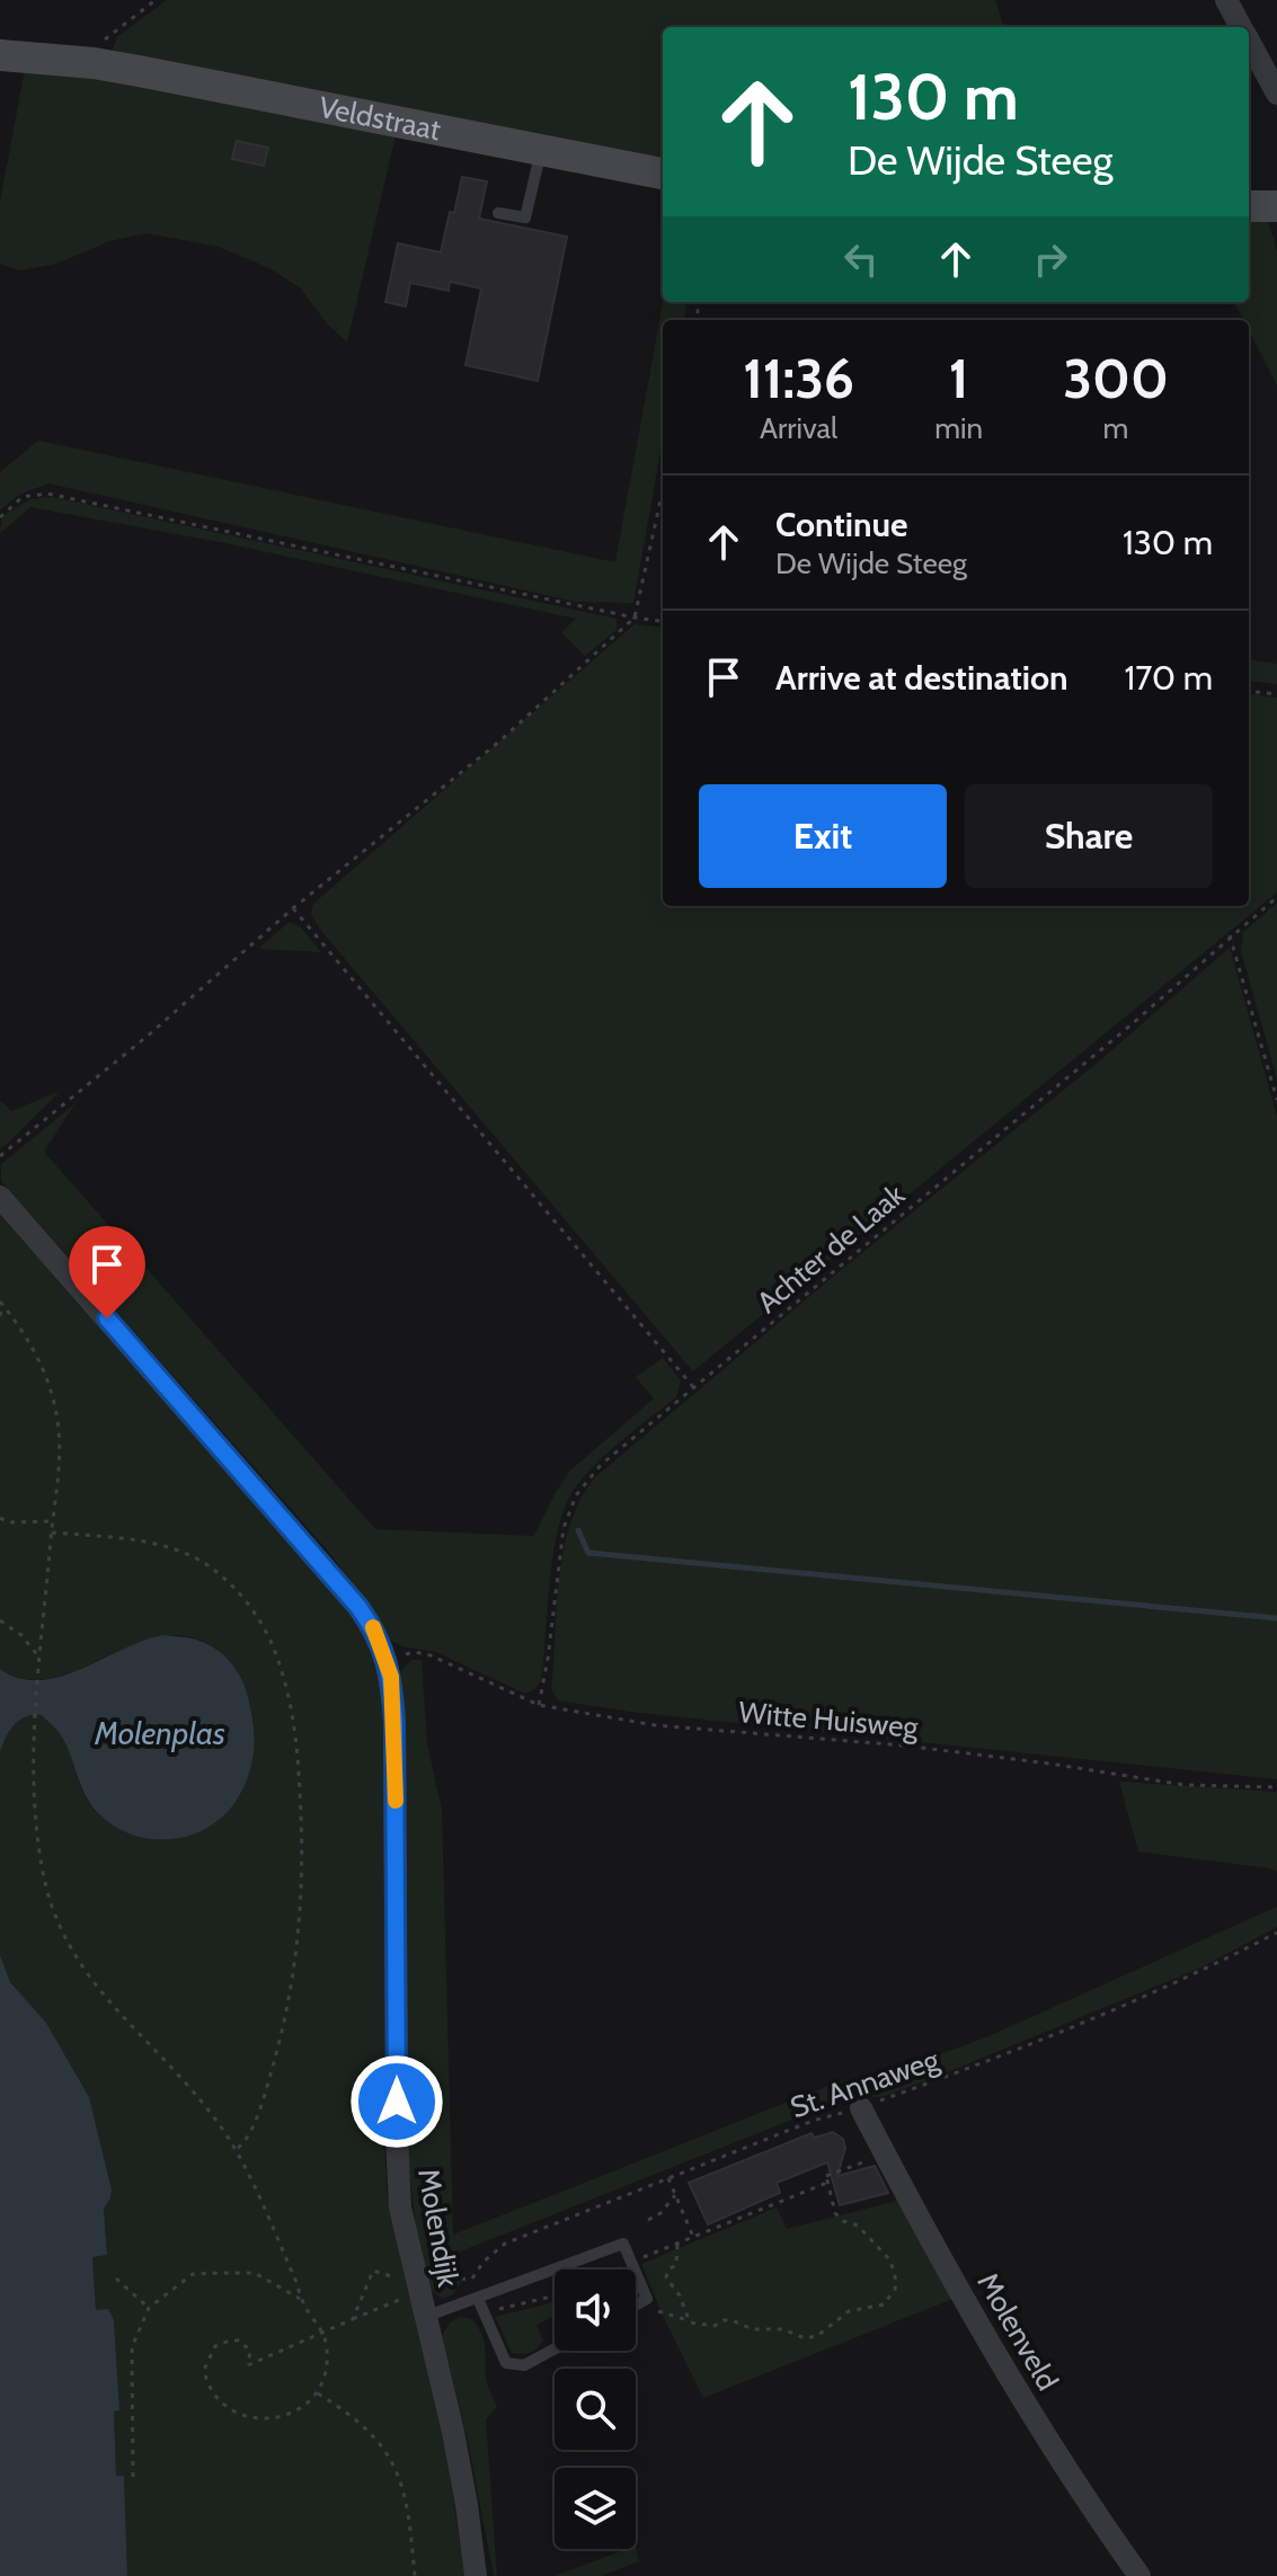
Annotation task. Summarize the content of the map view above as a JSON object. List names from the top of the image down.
{
  "streets": {
    "street": ["Veldstraat", "Molendijk", "Molenveld"],
    "path": ["Achter de Laak", "Witte Huisweg", "St. Annaweg"]
  },
  "crossings": [
    ["Achter de Laak", "Witte Huisweg"],
    ["Witte Huisweg", "Molendijk"],
    ["St. Annaweg", "Molendijk"],
    ["St. Annaweg", "Molenveld"]
  ],
  "water": ["Molenplas"],
  "page": {
    "turn": ["130 m", "De Wijde Steeg"],
    "eta": [
      "11:36",
      "Arrival",
      "1",
      "min",
      "300",
      "m"
    ],
    "list": [
      {
        "name": "Continue",
        "note": "De Wijde Steeg",
        "value": "130 m"
      },
      {
        "name": "Arrive at destination",
        "value": "170 m"
      }
    ],
    "buttons": ["Exit", "Share"]
  }
}
